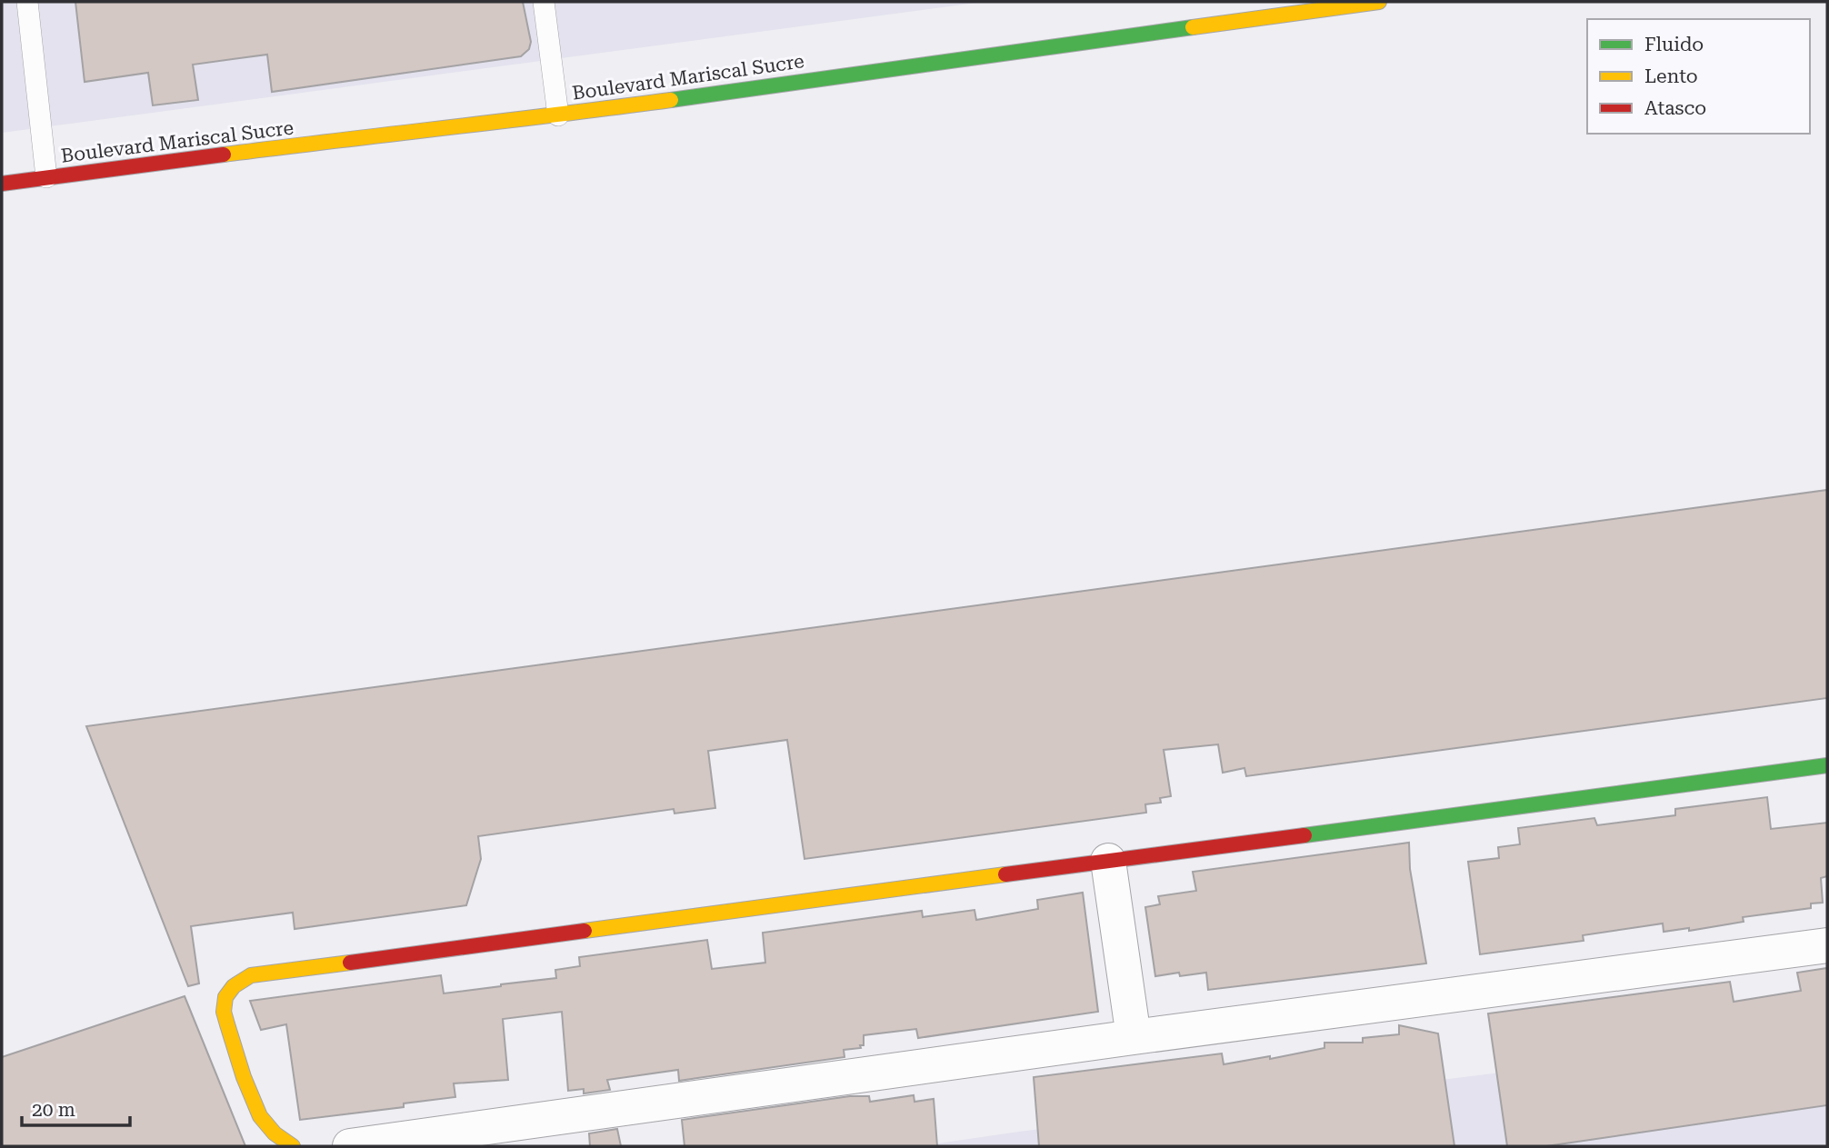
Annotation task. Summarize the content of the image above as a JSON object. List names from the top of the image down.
{
  "streets": {
    "street": ["Boulevard Mariscal Sucre"]
  },
  "legend": ["Fluido", "Lento", "Atasco"],
  "scale_bar": "20 m"
}
